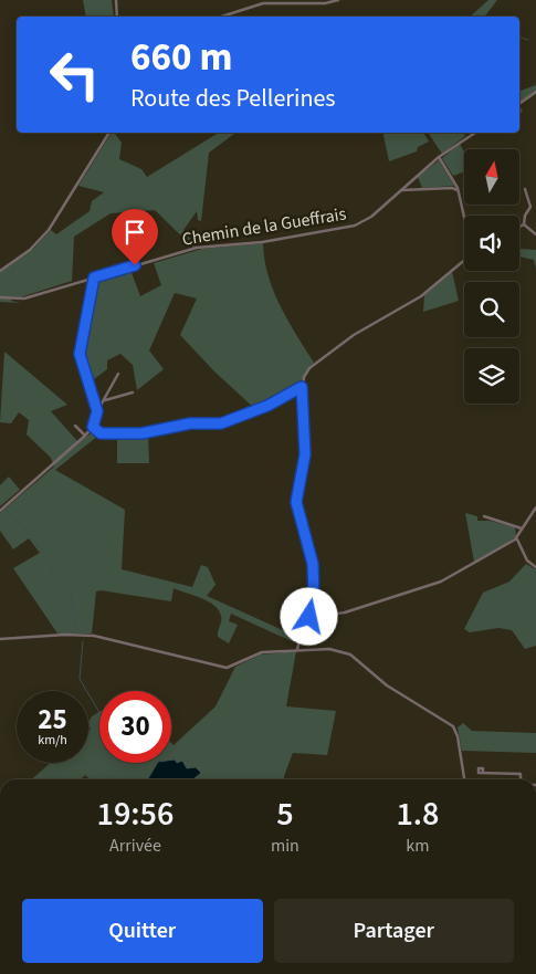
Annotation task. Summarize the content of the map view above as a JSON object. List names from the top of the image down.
{
  "streets": {
    "street": ["Chemin de la Gueffrais"]
  },
  "north": "top",
  "page": {
    "turn": ["660 m", "Route des Pellerines"],
    "speed": "25 km/h",
    "limit": "30",
    "eta": [
      "19:56",
      "Arrivée",
      "5",
      "min",
      "1.8",
      "km"
    ],
    "buttons": ["Quitter", "Partager"]
  }
}
